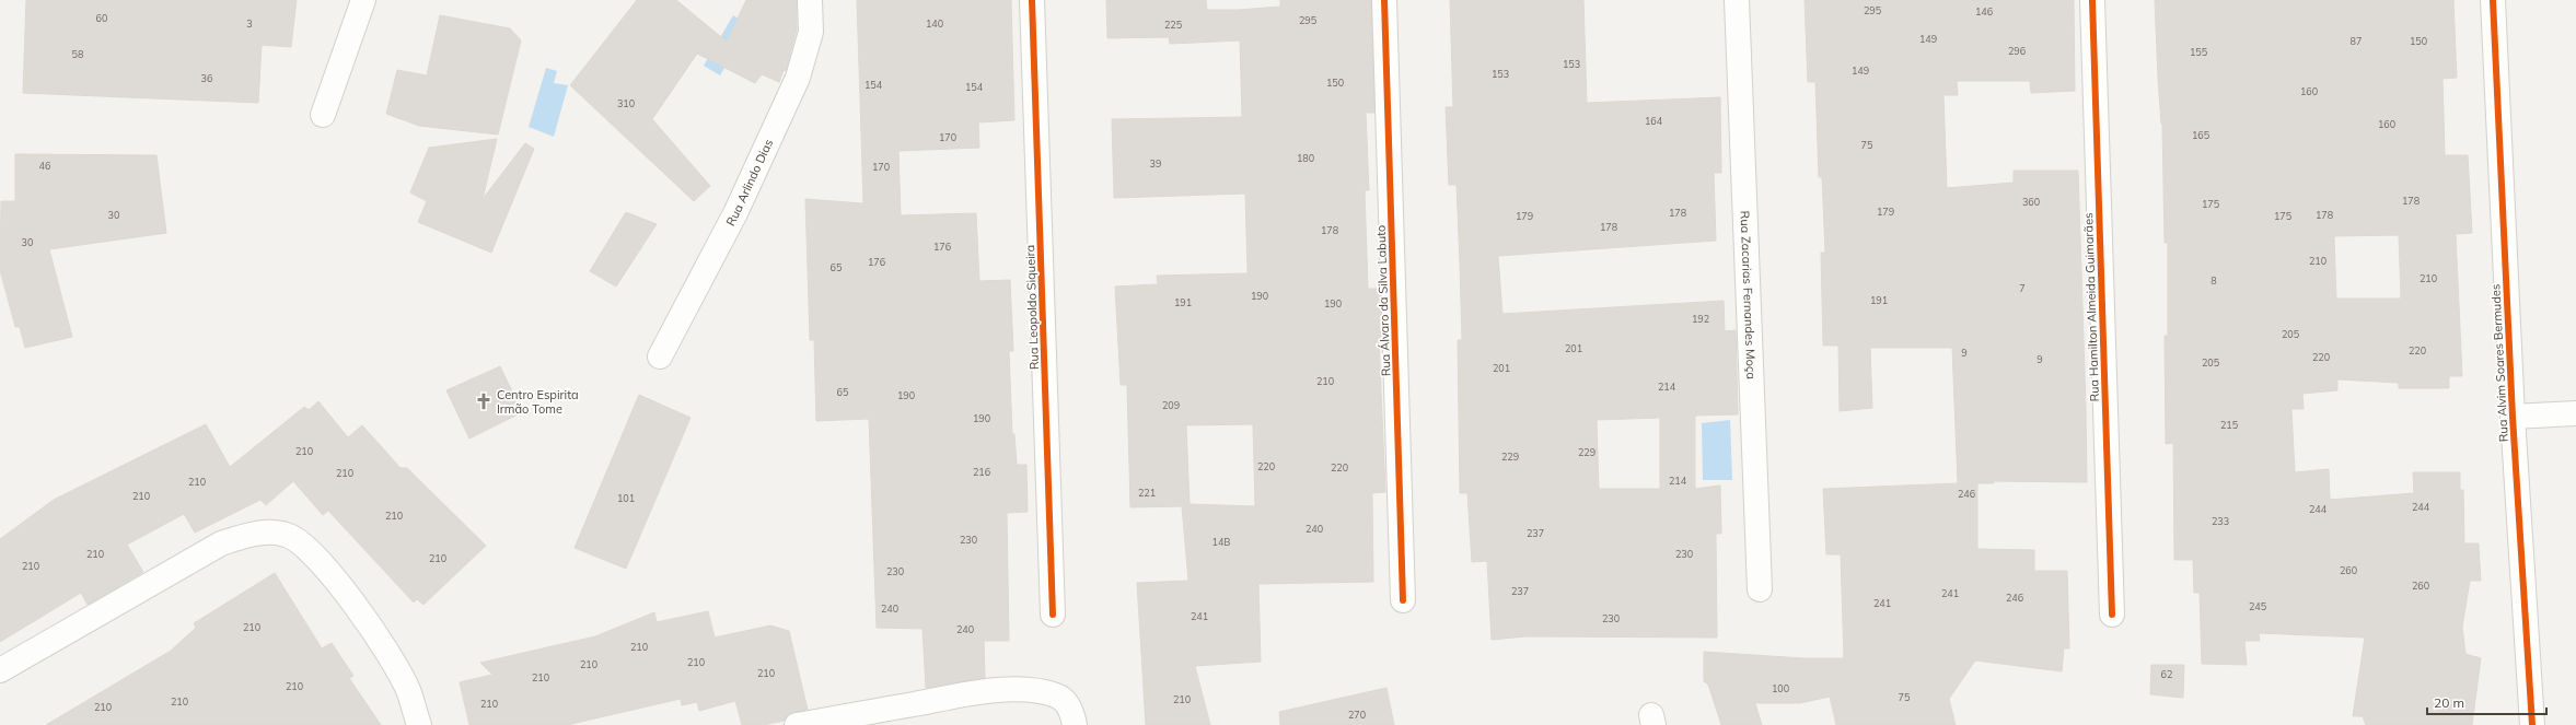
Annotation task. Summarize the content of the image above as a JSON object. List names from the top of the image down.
{
  "streets": {
    "street": [
      "Rua Arlindo Dias",
      "Rua Zacarias Fernandes Moça",
      "Rua Álvaro da Silva Labuto",
      "Rua Leopoldo Siqueira",
      "Rua Hamilton Almeida Guimarães",
      "Rua Alvim Soares Bermudes"
    ]
  },
  "places": {
    "church": ["Centro Espirita Irmão Tome"]
  },
  "house_numbers": [
    "295",
    "146",
    "60",
    "295",
    "3",
    "140",
    "225",
    "149",
    "87",
    "150",
    "296",
    "155",
    "58",
    "153",
    "149",
    "153",
    "36",
    "150",
    "154",
    "154",
    "160",
    "310",
    "164",
    "160",
    "165",
    "170",
    "75",
    "180",
    "39",
    "46",
    "170",
    "178",
    "360",
    "175",
    "179",
    "178",
    "30",
    "178",
    "179",
    "175",
    "178",
    "178",
    "30",
    "176",
    "210",
    "176",
    "65",
    "210",
    "8",
    "7",
    "190",
    "191",
    "191",
    "190",
    "192",
    "205",
    "201",
    "220",
    "9",
    "220",
    "9",
    "205",
    "201",
    "210",
    "214",
    "65",
    "190",
    "209",
    "190",
    "215",
    "210",
    "229",
    "229",
    "220",
    "220",
    "216",
    "210",
    "214",
    "210",
    "221",
    "246",
    "210",
    "101",
    "244",
    "244",
    "210",
    "233",
    "240",
    "237",
    "230",
    "14B",
    "210",
    "230",
    "210",
    "210",
    "260",
    "230",
    "260",
    "237",
    "241",
    "246",
    "241",
    "245",
    "240",
    "241",
    "230",
    "210",
    "240",
    "210",
    "210",
    "210",
    "210",
    "62",
    "210",
    "210",
    "100",
    "75",
    "210",
    "210",
    "210",
    "210",
    "270"
  ],
  "scale_bar": "20 m"
}
